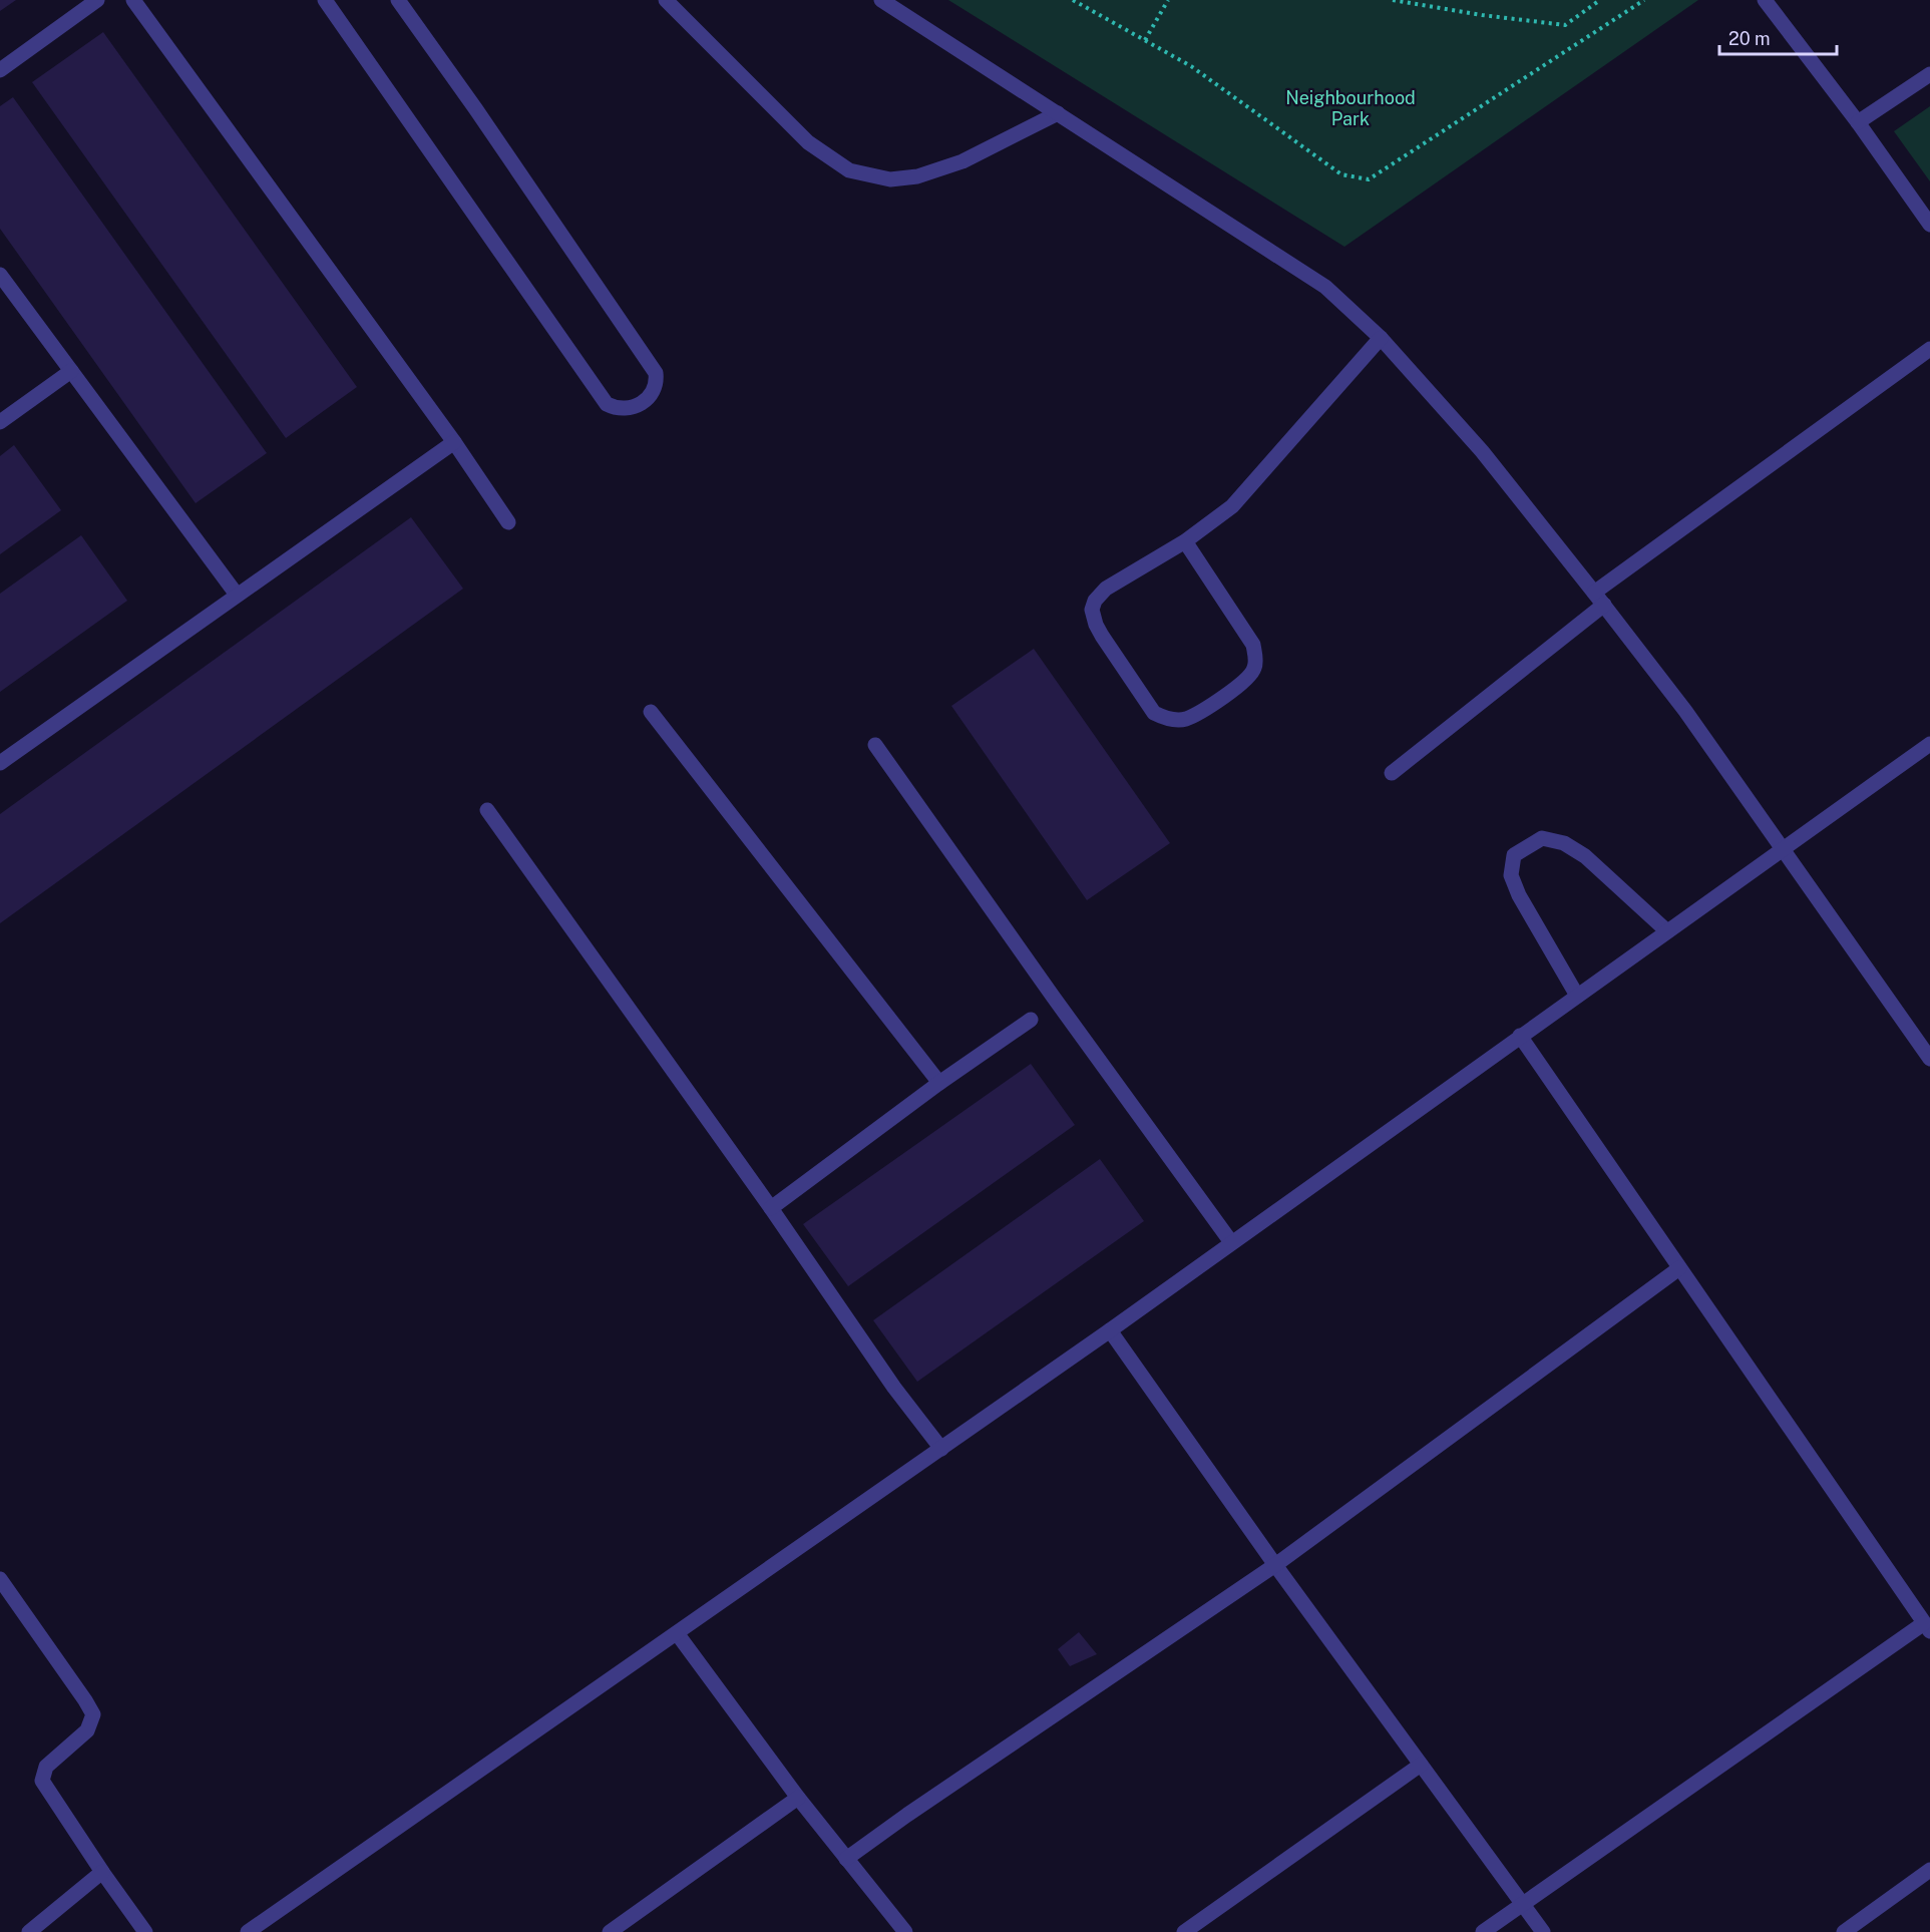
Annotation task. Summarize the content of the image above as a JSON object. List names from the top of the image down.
{
  "parks": ["Neighbourhood Park"],
  "scale_bar": "20 m"
}
